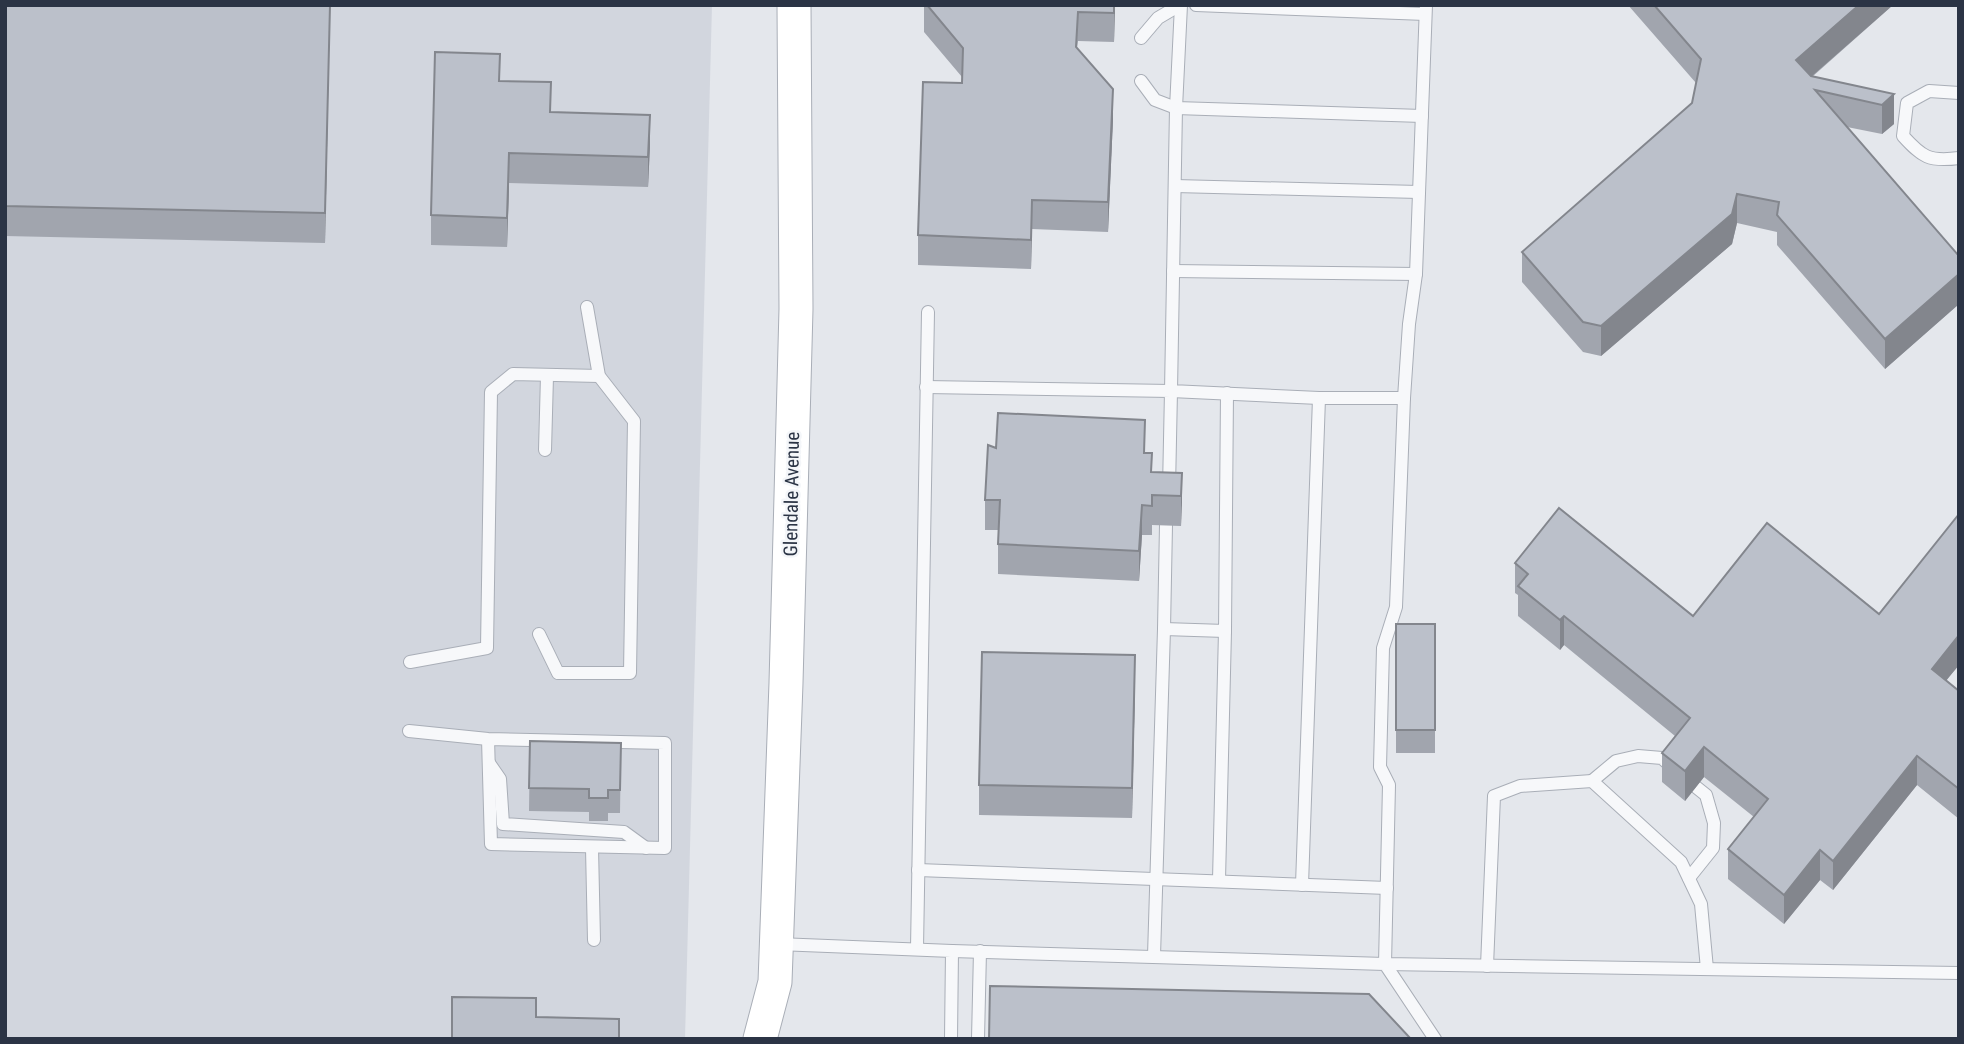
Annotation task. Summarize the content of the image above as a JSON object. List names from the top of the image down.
{
  "streets": {
    "main road": ["Glendale Avenue"]
  }
}
